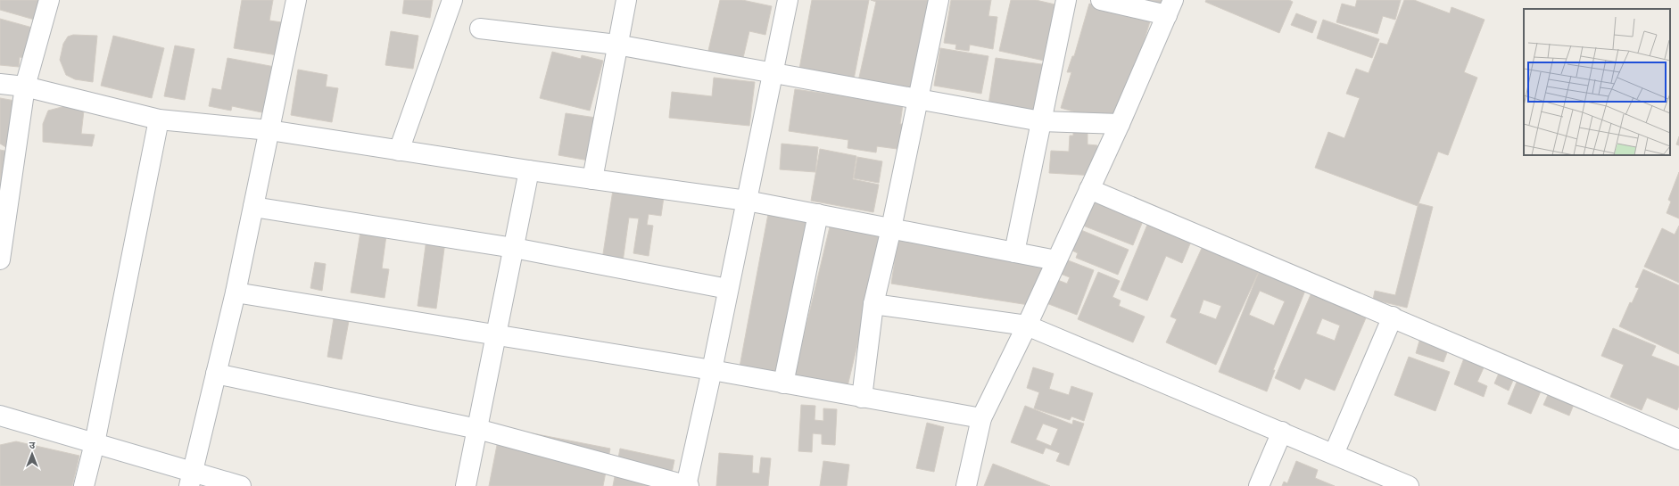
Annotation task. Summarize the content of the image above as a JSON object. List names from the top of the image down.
{
  "north": "top"
}
